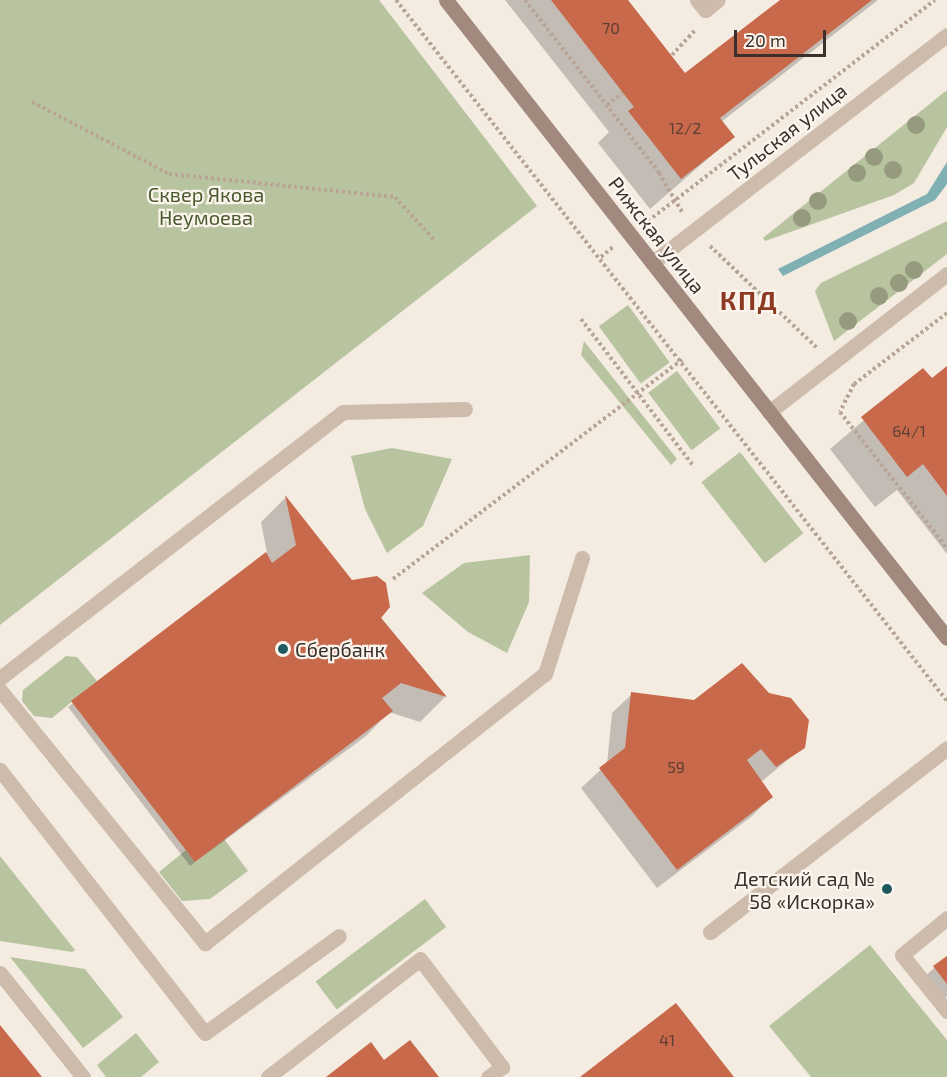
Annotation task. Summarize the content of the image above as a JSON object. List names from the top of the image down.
{
  "streets": {
    "street": ["Тульская улица", "Рижская улица"]
  },
  "crossings": [
    ["Тульская улица", "Рижская улица"]
  ],
  "districts": ["КПД"],
  "parks": ["Сквер Якова Неумоева"],
  "places": ["Сбербанк", "Детский сад № 58 «Искорка»"],
  "house_numbers": [
    "70",
    "12/2",
    "64/1",
    "59",
    "41"
  ],
  "scale_bar": "20 m"
}
